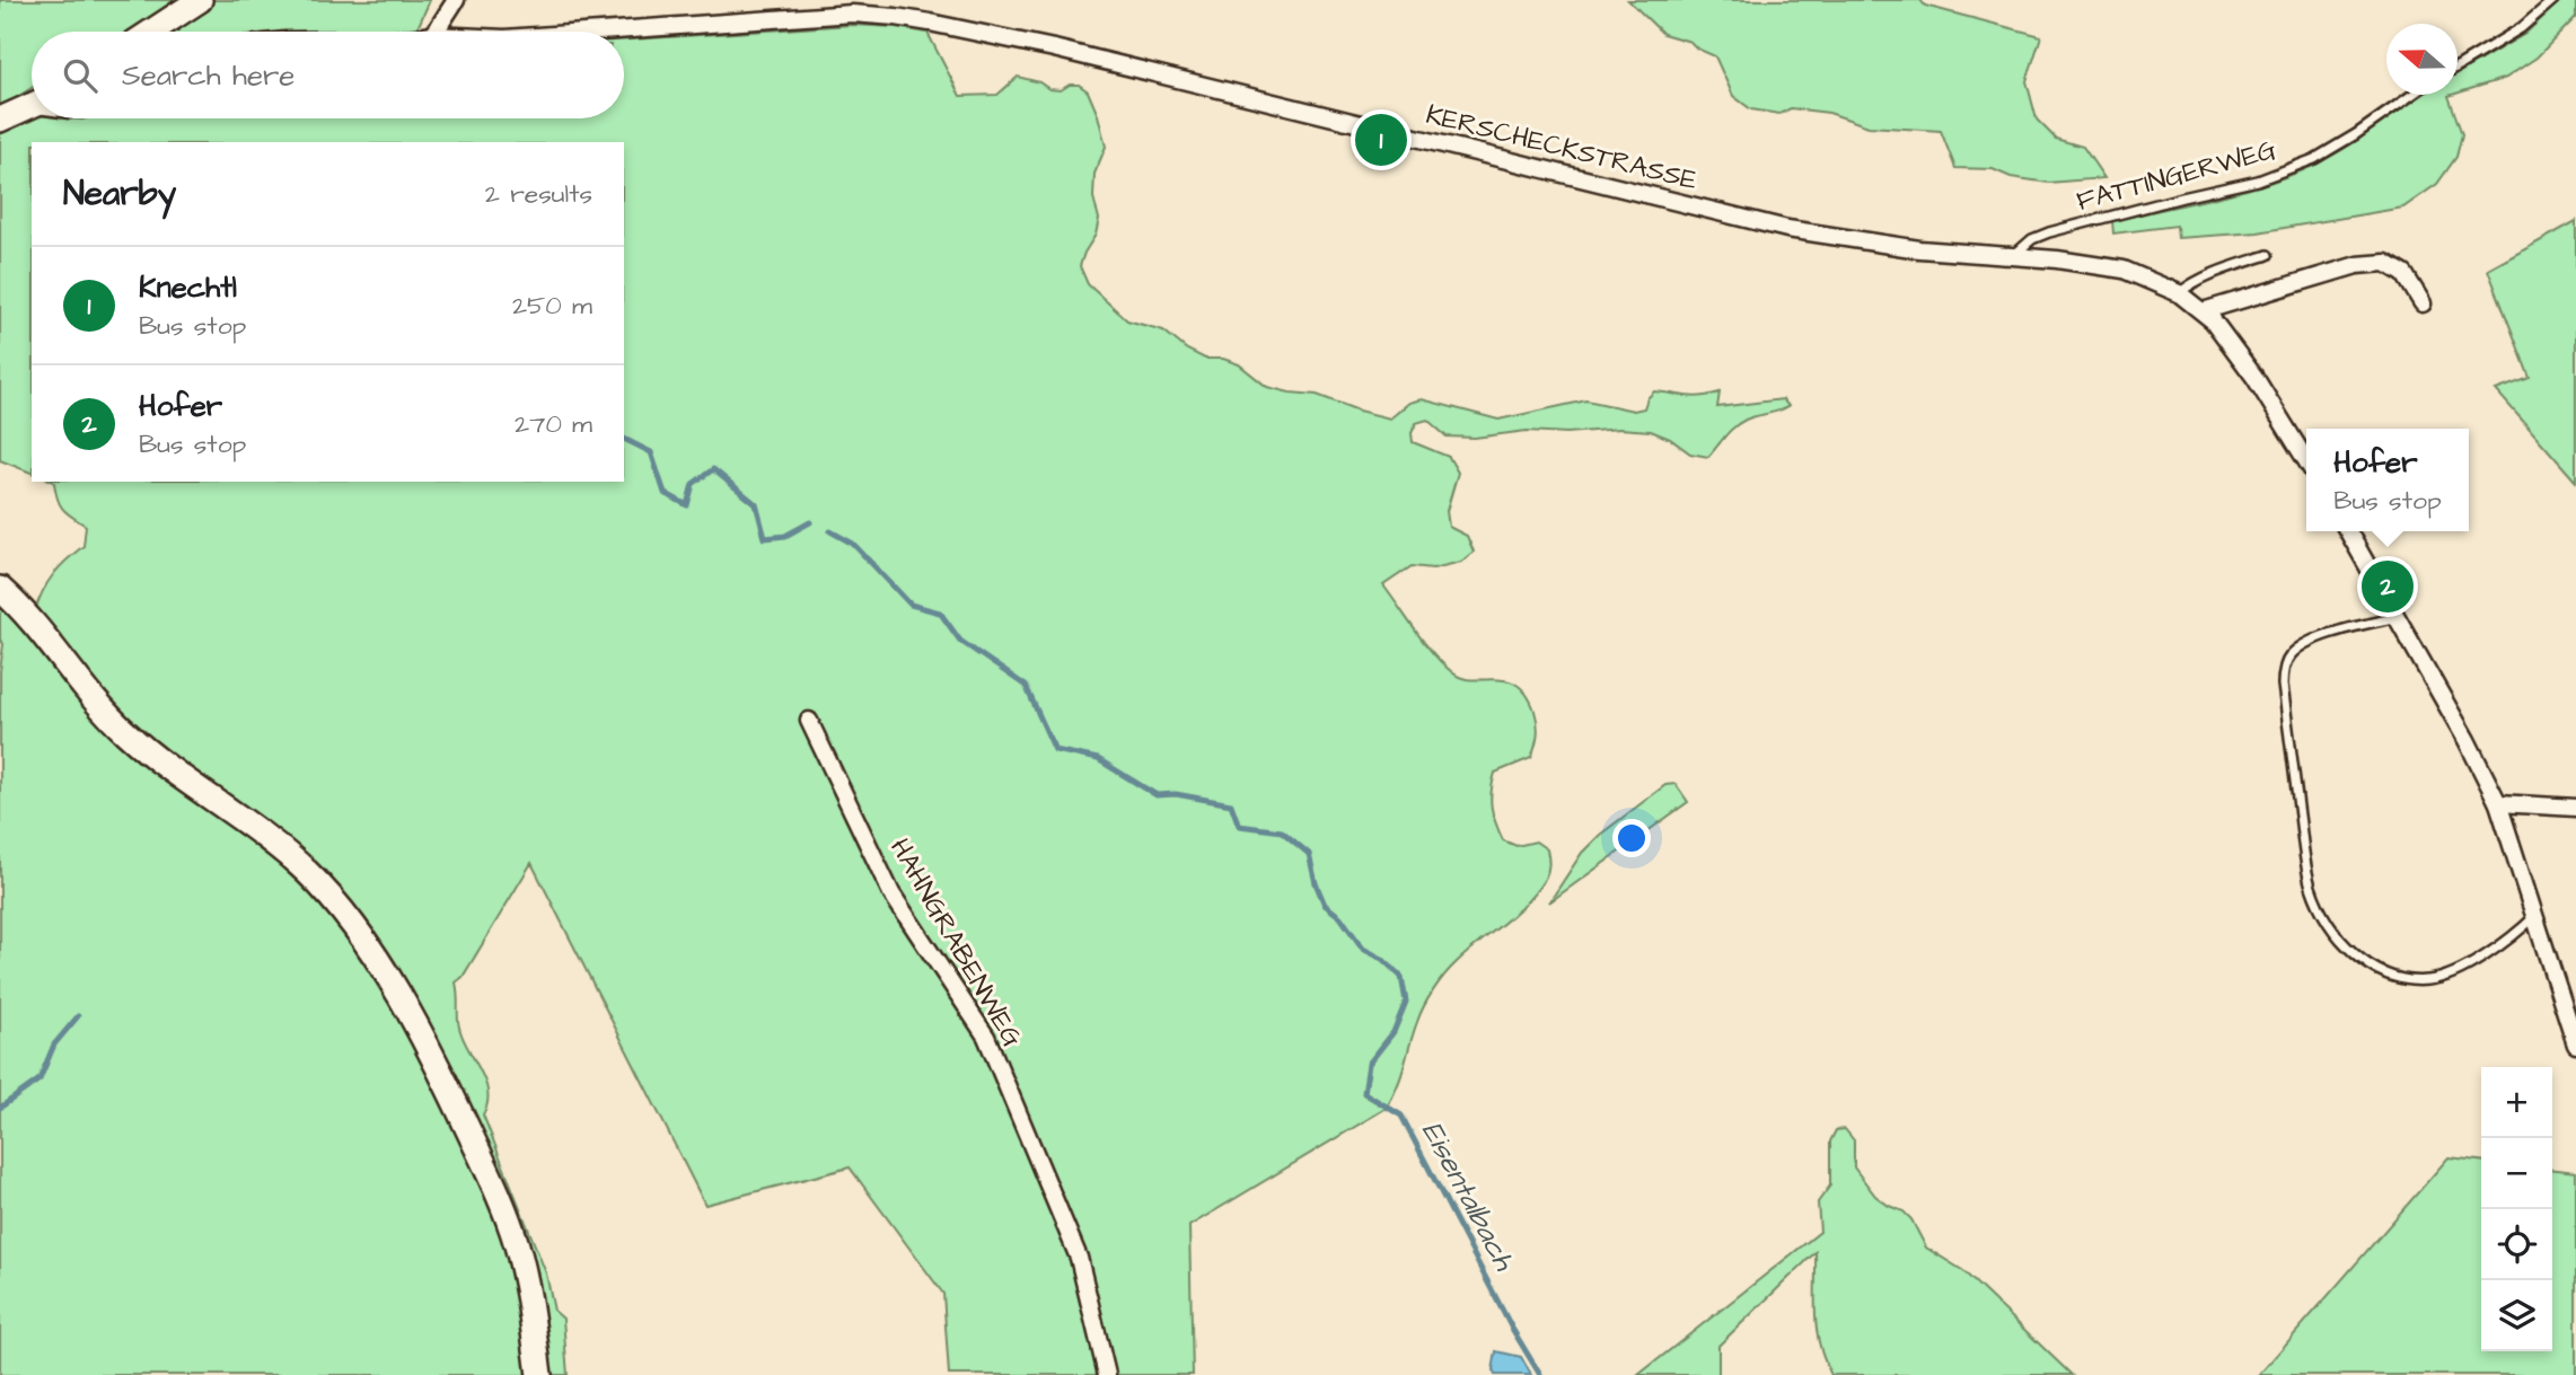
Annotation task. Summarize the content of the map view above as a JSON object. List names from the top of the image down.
{
  "streets": {
    "street": ["KERSCHECKSTRASSE", "HAHNGRABENWEG"],
    "lane": ["FATTINGERWEG"]
  },
  "crossings": [
    ["KERSCHECKSTRASSE", "FATTINGERWEG"]
  ],
  "water": ["Eisentalbach"],
  "north": "left",
  "page": {
    "search": "Search here",
    "pins": ["1", "2"],
    "heading": ["Nearby", "2 results"],
    "list": [
      {
        "mark": "1",
        "name": "Knechtl",
        "note": "Bus stop",
        "value": "250 m"
      },
      {
        "mark": "2",
        "name": "Hofer",
        "note": "Bus stop",
        "value": "270 m"
      }
    ],
    "popup": ["Hofer", "Bus stop"],
    "map_buttons": ["+", "−"]
  }
}
